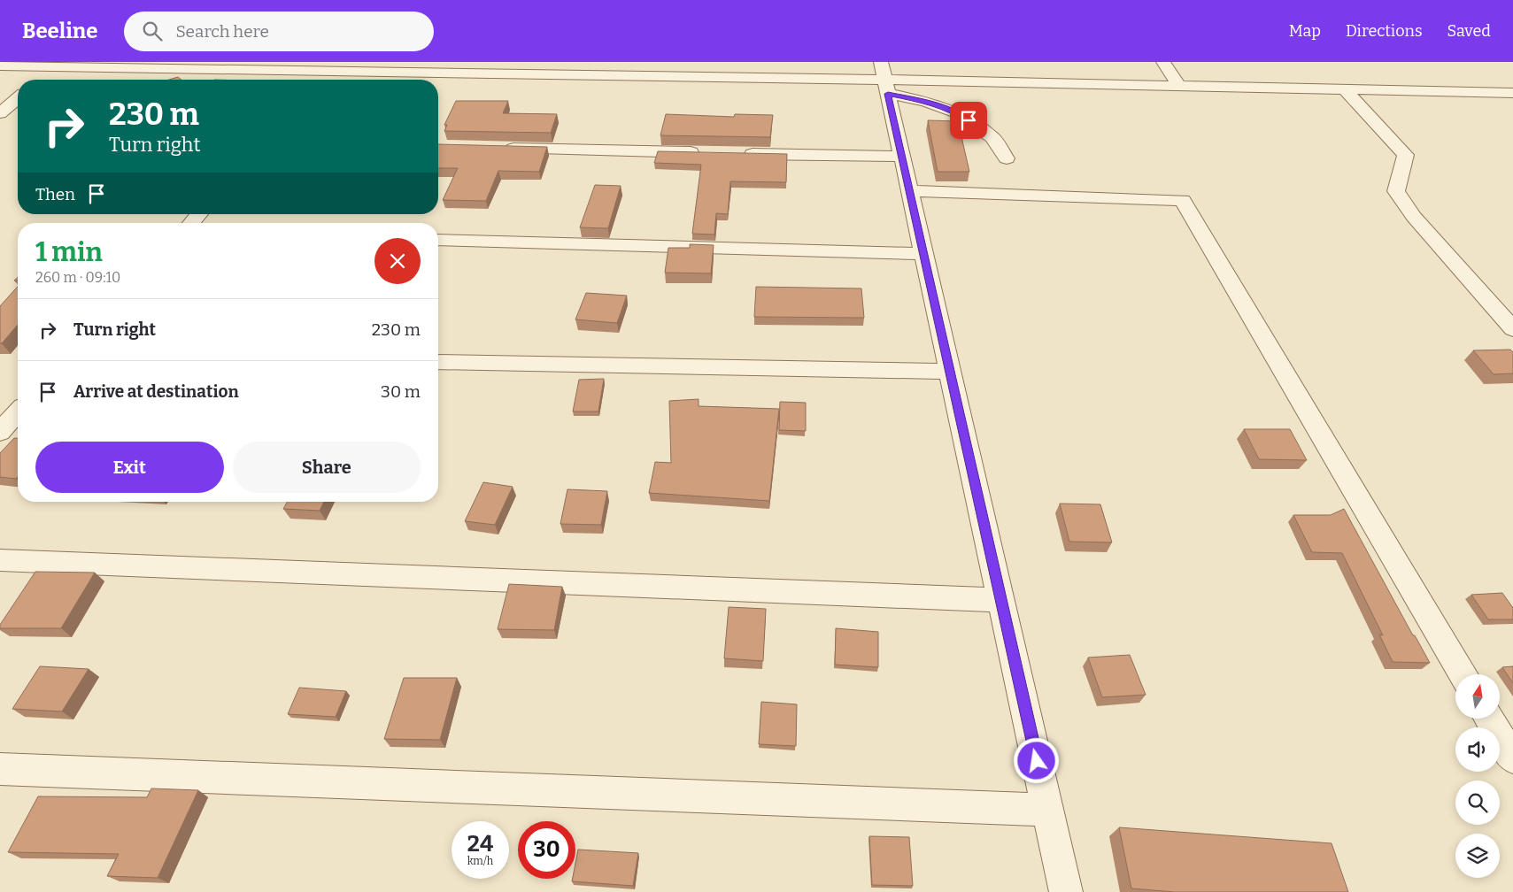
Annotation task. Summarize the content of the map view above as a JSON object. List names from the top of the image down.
{
  "north": "top",
  "page": {
    "header": "Beeline",
    "search": "Search here",
    "nav": ["Map", "Directions", "Saved"],
    "turn": ["230 m", "Turn right"],
    "then": "Then",
    "heading": ["1 min", "260 m · 09:10"],
    "list": [
      {
        "name": "Turn right",
        "value": "230 m"
      },
      {
        "name": "Arrive at destination",
        "value": "30 m"
      }
    ],
    "buttons": ["Exit", "Share"],
    "speed": "24 km/h",
    "limit": "30"
  }
}
